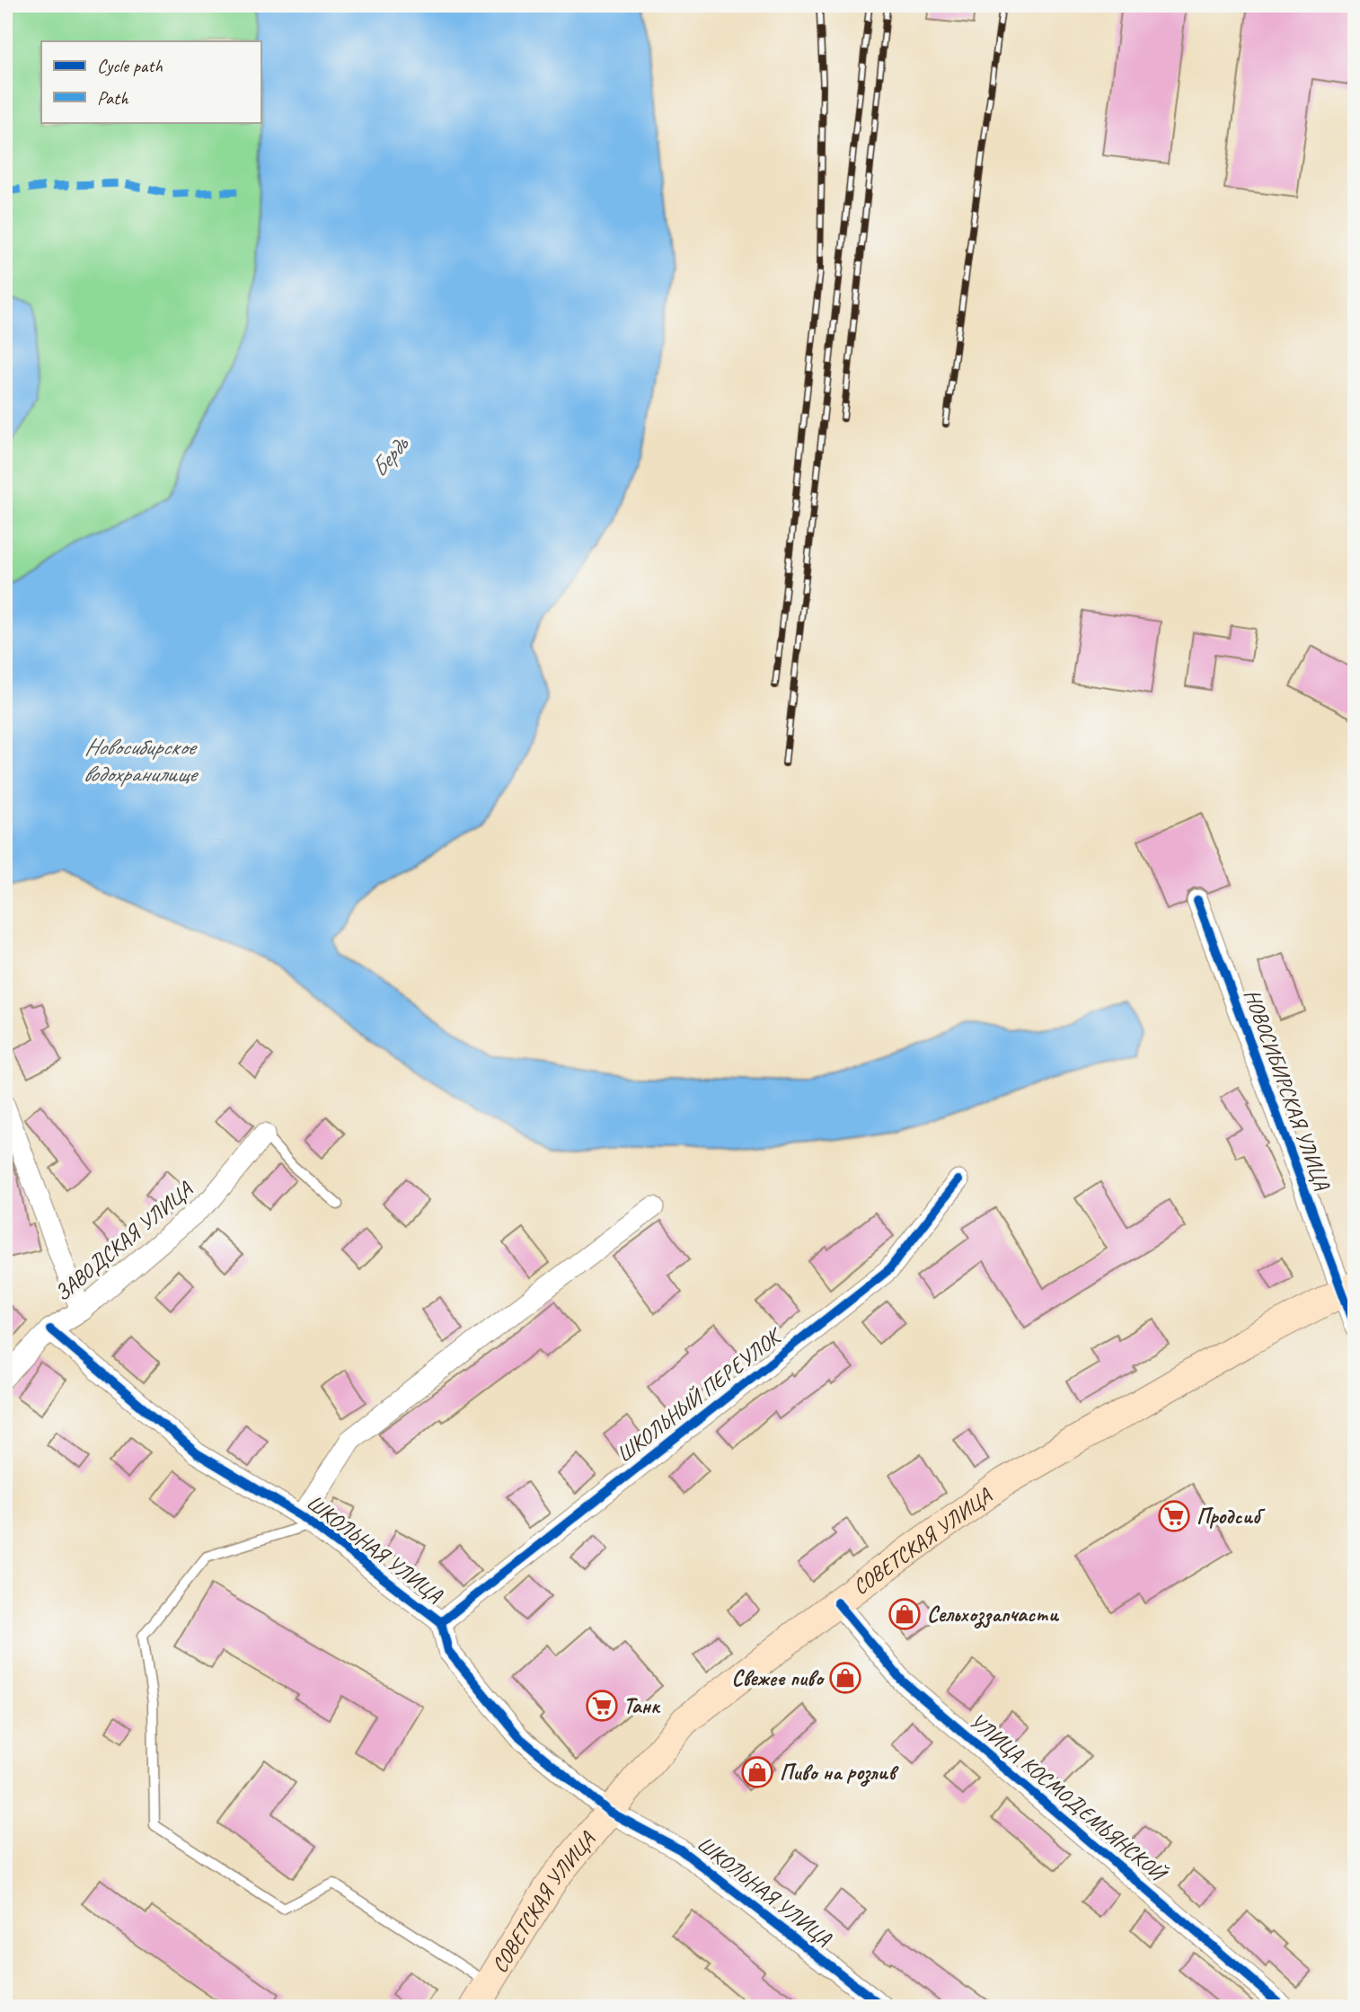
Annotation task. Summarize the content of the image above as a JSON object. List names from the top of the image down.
{
  "streets": {
    "main road": ["СОВЕТСКАЯ УЛИЦА"],
    "street": [
      "НОВОСИБИРСКАЯ УЛИЦА",
      "ЗАВОДСКАЯ УЛИЦА",
      "ШКОЛЬНЫЙ ПЕРЕУЛОК",
      "ШКОЛЬНАЯ УЛИЦА",
      "УЛИЦА КОСМОДЕМЬЯНСКОЙ"
    ]
  },
  "crossings": [
    ["НОВОСИБИРСКАЯ УЛИЦА", "СОВЕТСКАЯ УЛИЦА"],
    ["ЗАВОДСКАЯ УЛИЦА", "ШКОЛЬНАЯ УЛИЦА"],
    ["ШКОЛЬНЫЙ ПЕРЕУЛОК", "ШКОЛЬНАЯ УЛИЦА"],
    ["СОВЕТСКАЯ УЛИЦА", "ШКОЛЬНАЯ УЛИЦА"],
    ["СОВЕТСКАЯ УЛИЦА", "УЛИЦА КОСМОДЕМЬЯНСКОЙ"]
  ],
  "water": ["Бердь", "Новосибирское водохранилище"],
  "places": {
    "supermarket": ["Продсиб", "Танк"],
    "shop": ["Сельхоззапчасти", "Свежее пиво", "Пиво на розлив"]
  },
  "legend": ["Cycle path", "Path"]
}
